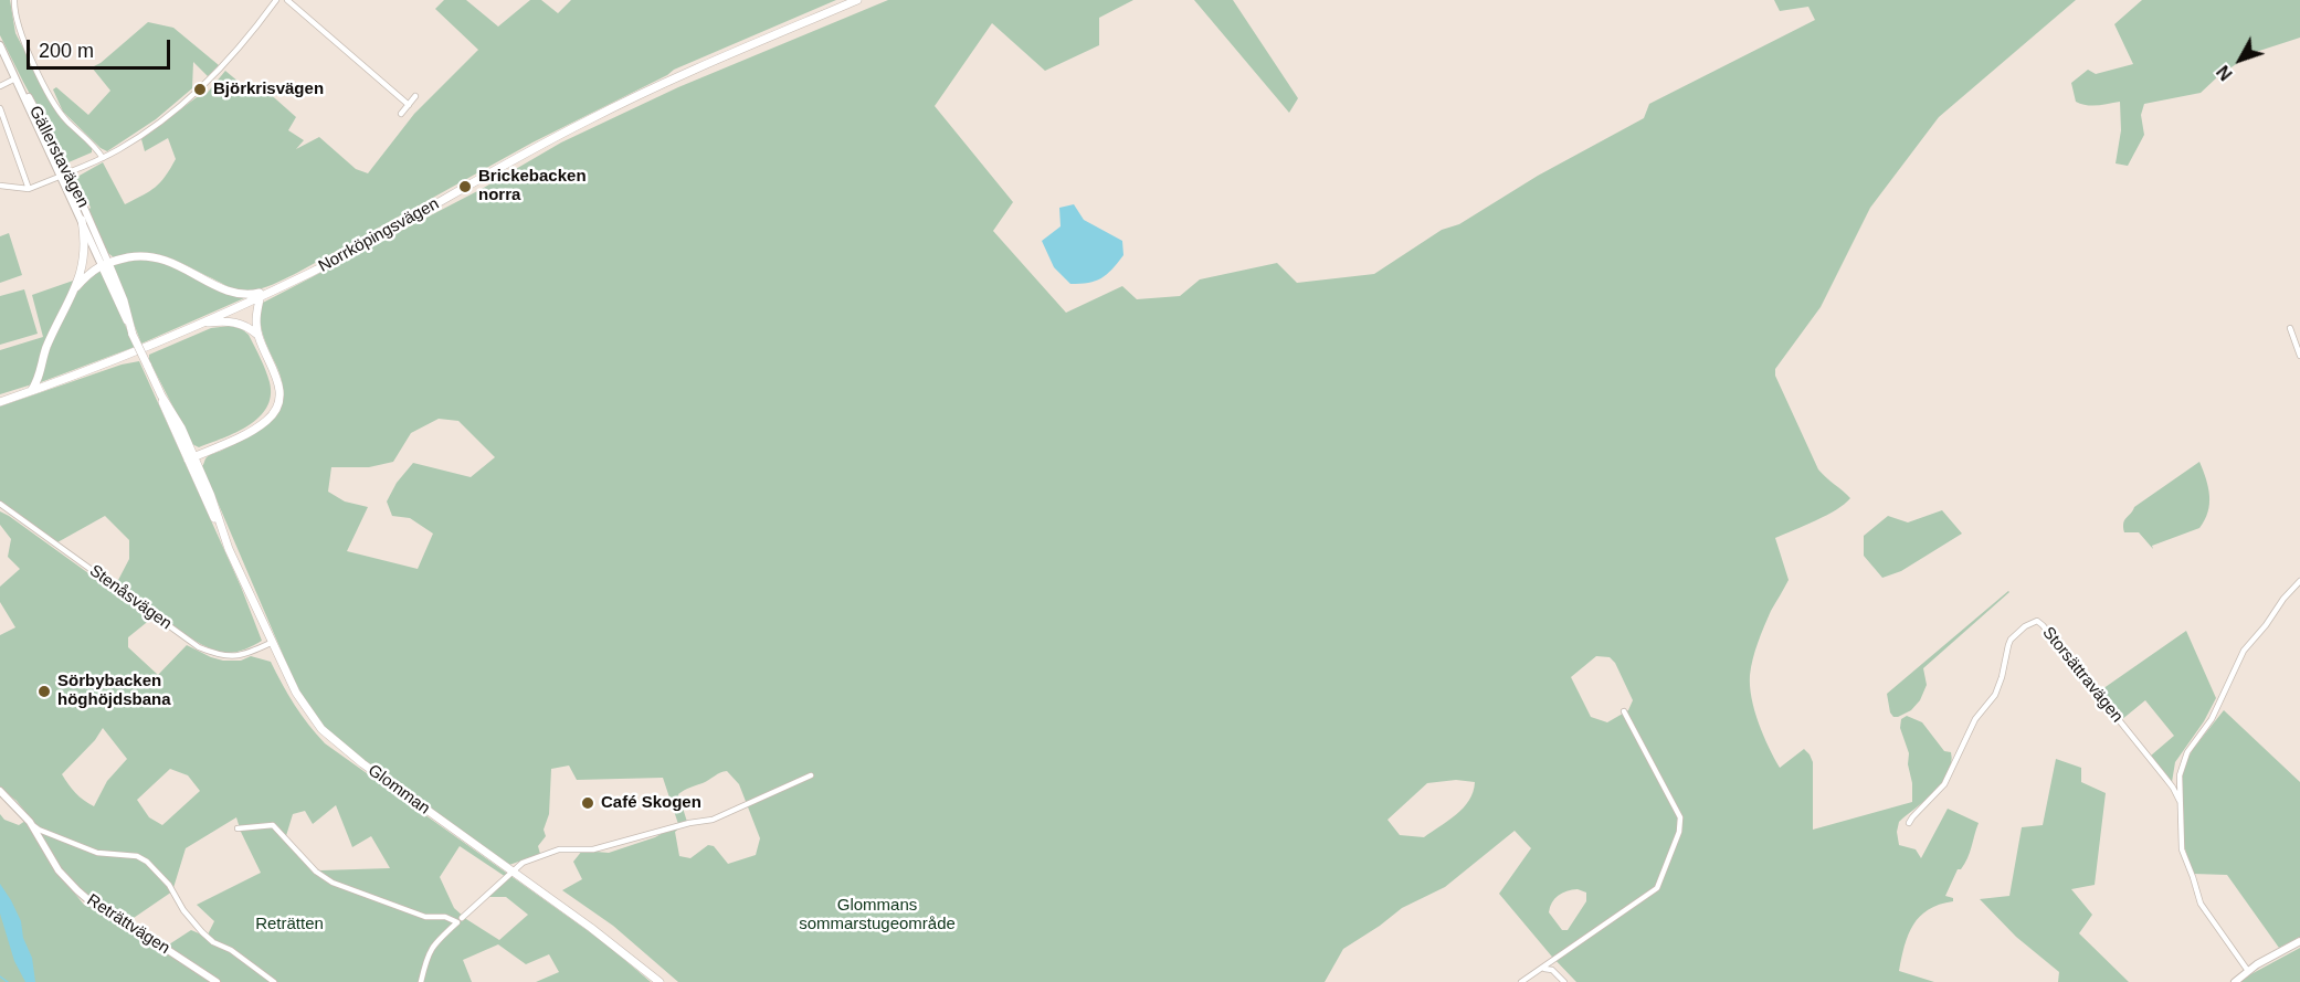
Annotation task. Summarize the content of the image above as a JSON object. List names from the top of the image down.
{
  "streets": {
    "main road": ["Norrköpingsvägen", "Glomman"],
    "street": [
      "Gällerstavägen",
      "Stenåsvägen",
      "Storsättravägen",
      "Reträttvägen"
    ]
  },
  "crossings": [
    ["Gällerstavägen", "Glomman"],
    ["Stenåsvägen", "Glomman"]
  ],
  "parks": ["Glommans sommarstugeområde", "Reträtten"],
  "places": [
    "Björkrisvägen",
    "Brickebacken norra",
    "Sörbybacken höghöjdsbana",
    "Café Skogen"
  ],
  "scale_bar": "200 m",
  "north": "bottom left"
}
